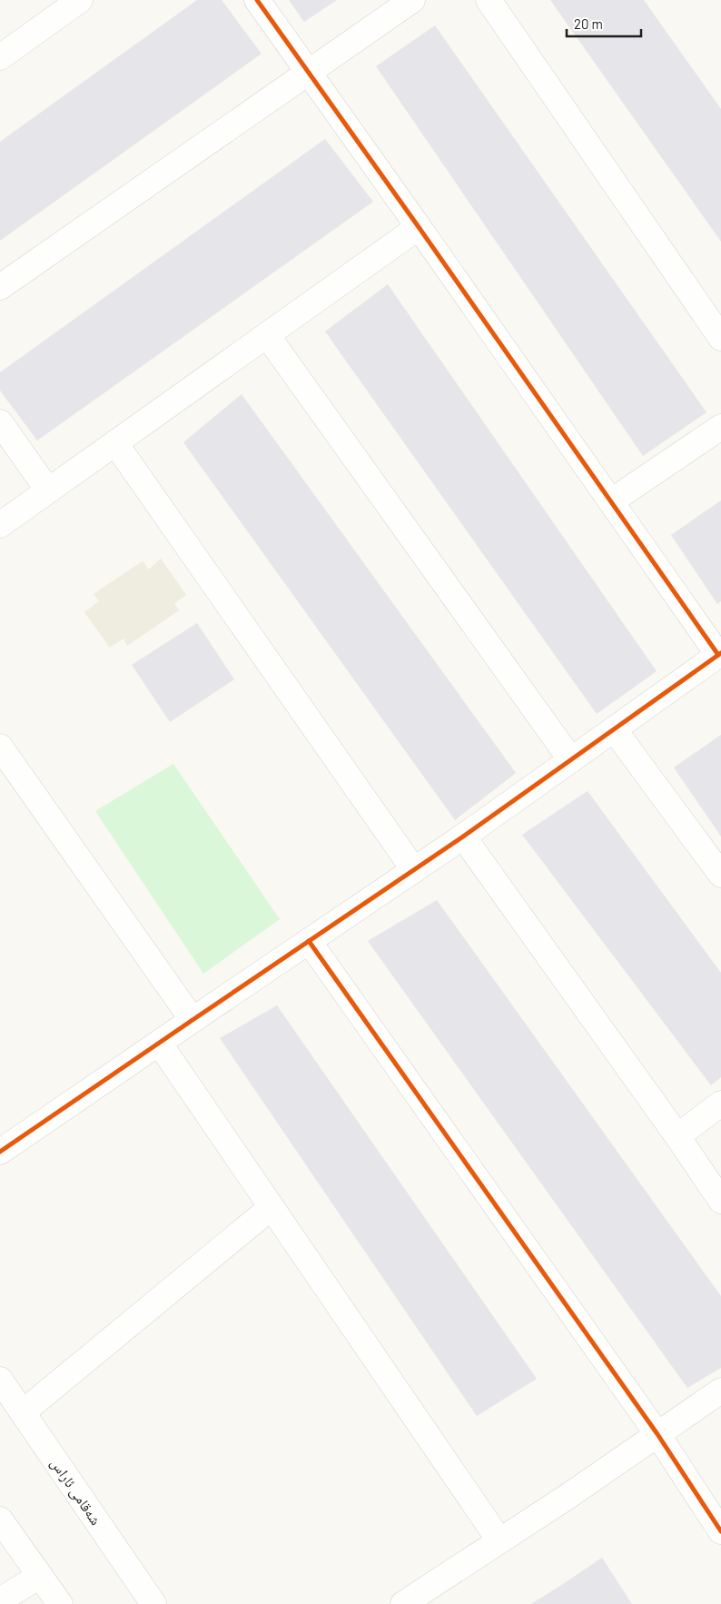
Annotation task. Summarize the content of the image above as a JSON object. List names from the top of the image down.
{
  "streets": {
    "street": ["شەقامی ئاراس"]
  },
  "scale_bar": "20 m"
}
